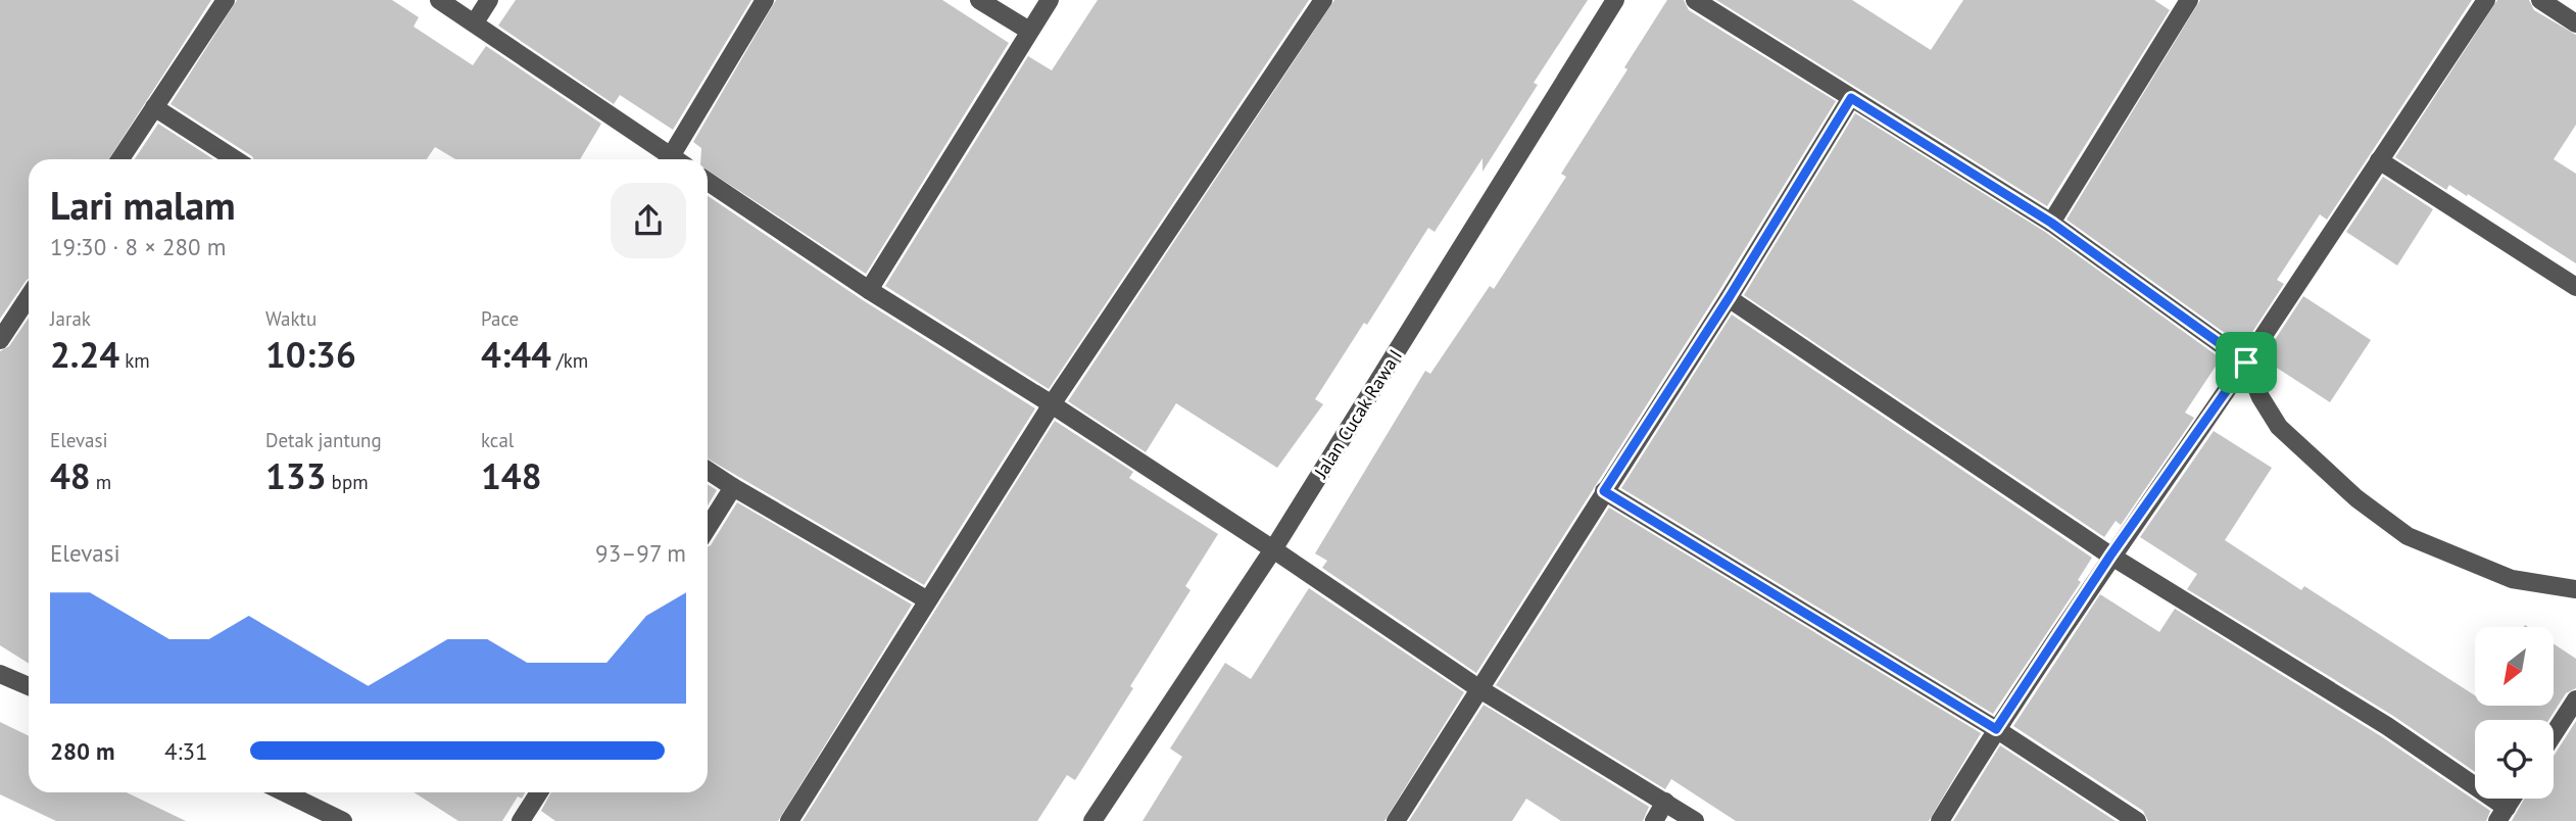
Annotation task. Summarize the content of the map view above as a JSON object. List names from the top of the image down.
{
  "streets": {
    "street": ["Jalan Cucak Rawa I"]
  },
  "north": "bottom left",
  "page": {
    "heading": ["Lari malam", "19:30 · 8 × 280 m"],
    "stats": [
      ["Jarak", "2.24 km"],
      ["Waktu", "10:36"],
      ["Pace", "4:44 /km"],
      ["Elevasi", "48 m"],
      ["Detak jantung", "133 bpm"],
      ["kcal", "148"]
    ],
    "chart": ["Elevasi", "93–97 m"],
    "list": [
      {
        "name": "280 m",
        "note": "4:31"
      }
    ]
  }
}
